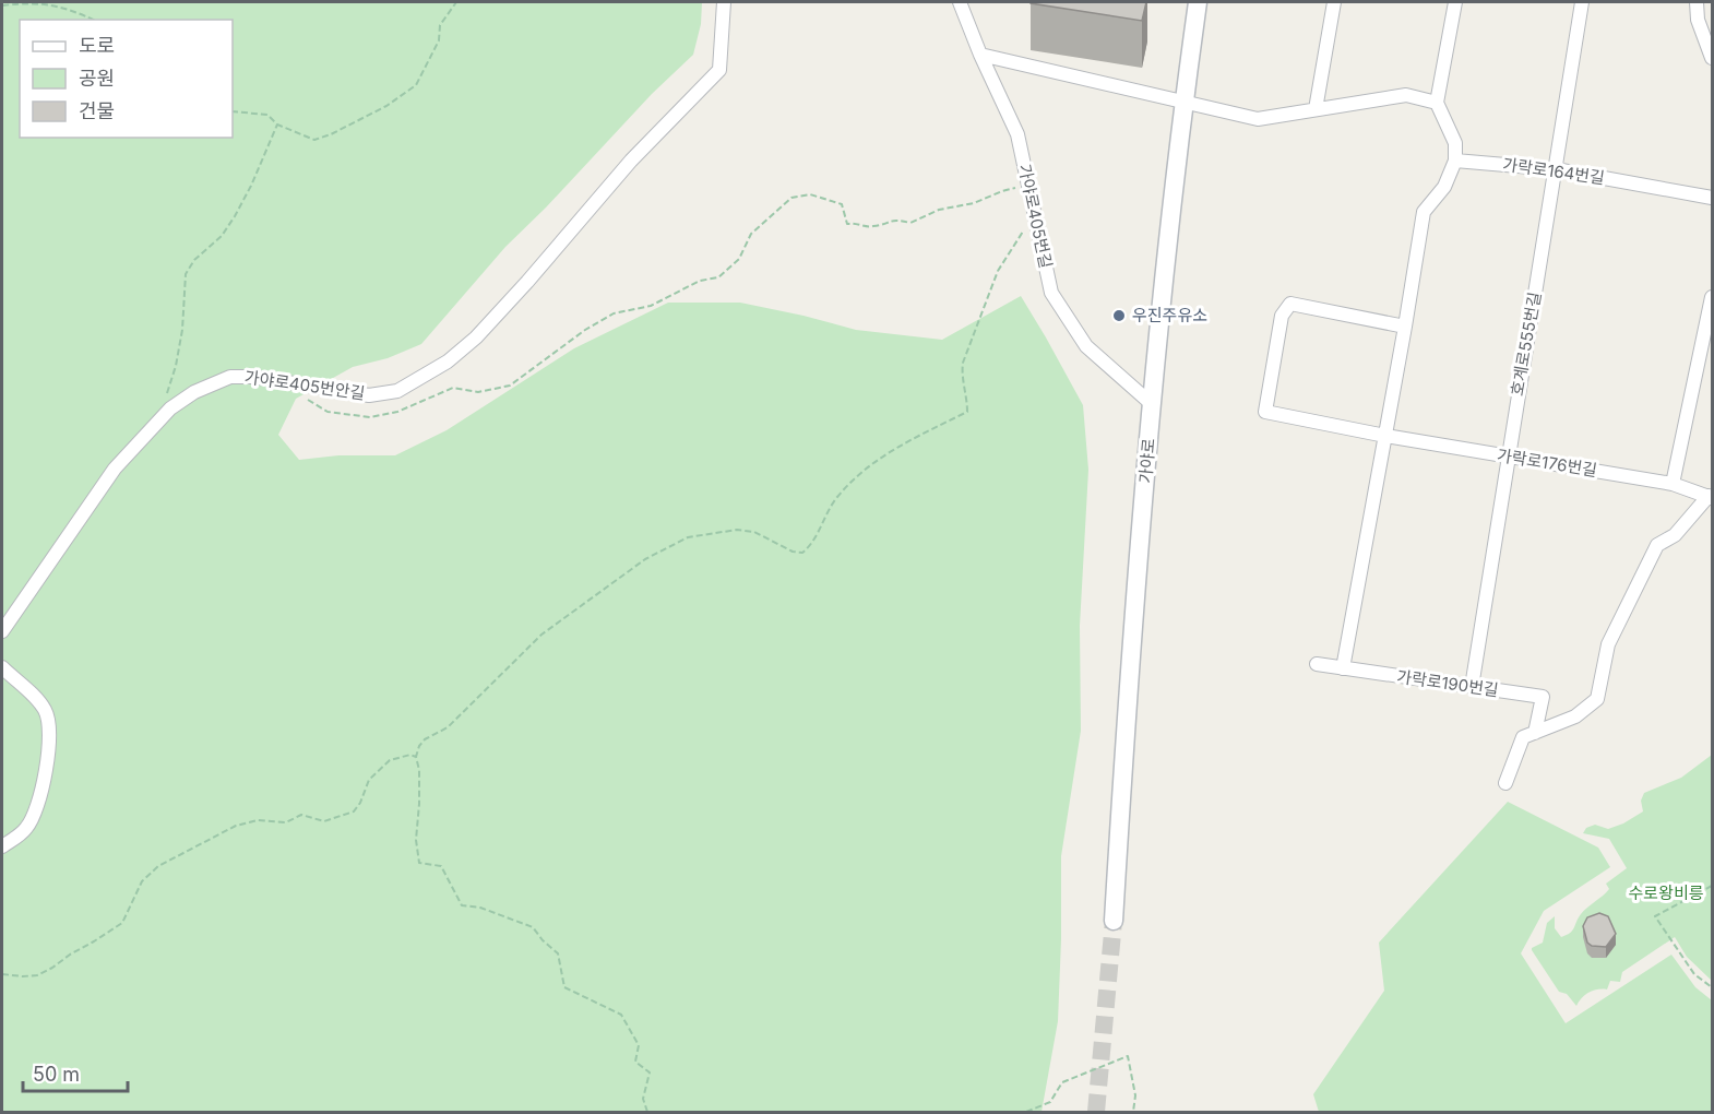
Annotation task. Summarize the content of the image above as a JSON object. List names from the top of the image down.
{
  "streets": {
    "main road": ["가야로"],
    "street": [
      "가락로164번길",
      "가야로405번길",
      "호계로555번길",
      "가야로405번안길",
      "가락로176번길",
      "가락로190번길"
    ]
  },
  "crossings": [
    ["가락로164번길", "호계로555번길"],
    ["가야로405번길", "가야로"],
    ["호계로555번길", "가락로176번길"],
    ["호계로555번길", "가락로190번길"],
    ["가락로176번길", "가락로190번길"]
  ],
  "parks": ["수로왕비릉"],
  "places": ["우진주유소"],
  "legend": ["도로", "공원", "건물"],
  "scale_bar": "50 m"
}
